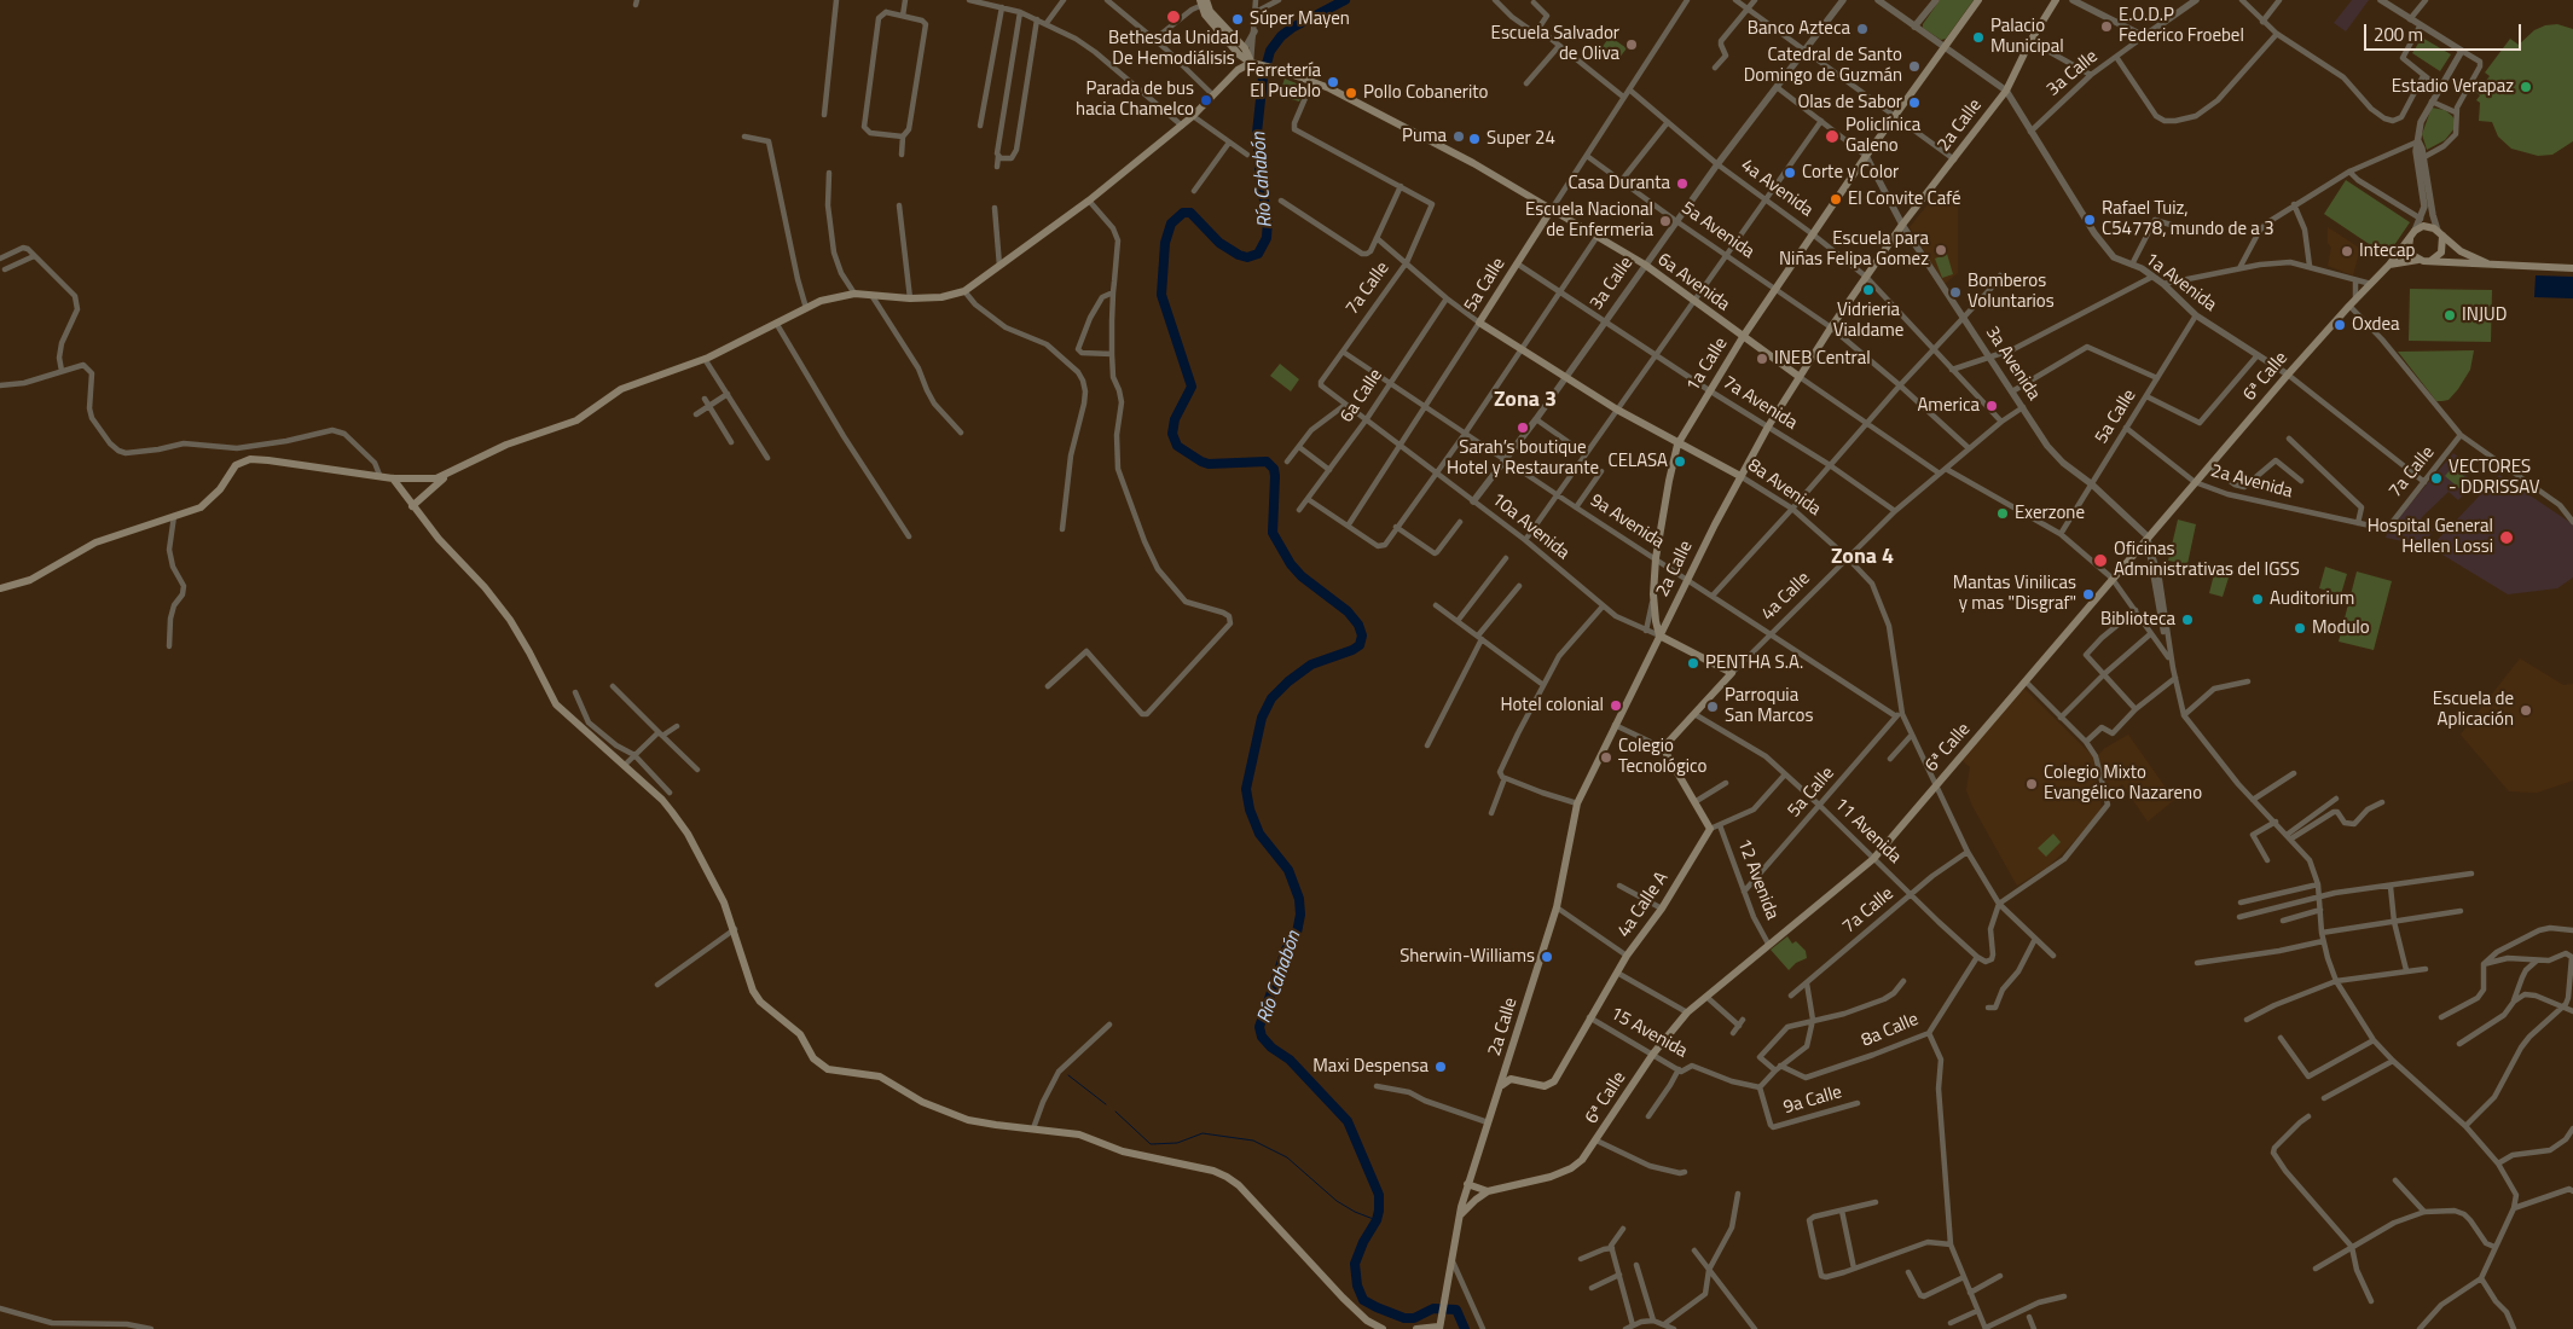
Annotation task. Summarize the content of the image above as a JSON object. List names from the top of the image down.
{
  "streets": {
    "main road": [
      "2a Calle",
      "6a Avenida",
      "5a Calle",
      "1a Calle",
      "6ª Calle",
      "8a Avenida",
      "10a Avenida",
      "4a Calle",
      "12 Avenida",
      "4a Calle A"
    ],
    "street": [
      "3a Calle",
      "4a Avenida",
      "5a Avenida",
      "1a Avenida",
      "7a Calle",
      "3a Avenida",
      "6a Calle",
      "7a Avenida",
      "2a Avenida",
      "9a Avenida",
      "11 Avenida",
      "8a Calle",
      "15 Avenida",
      "9a Calle"
    ]
  },
  "crossings": [
    ["3a Calle", "4a Avenida"],
    ["3a Calle", "5a Avenida"],
    ["3a Calle", "6a Avenida"],
    ["3a Calle", "1a Avenida"],
    ["3a Calle", "3a Avenida"],
    ["3a Calle", "7a Avenida"],
    ["3a Calle", "8a Avenida"],
    ["3a Calle", "9a Avenida"],
    ["3a Calle", "10a Avenida"],
    ["2a Calle", "4a Avenida"],
    ["2a Calle", "5a Avenida"],
    ["2a Calle", "6a Avenida"],
    ["2a Calle", "1a Avenida"],
    ["2a Calle", "3a Avenida"],
    ["2a Calle", "6ª Calle"],
    ["2a Calle", "7a Avenida"],
    ["2a Calle", "8a Avenida"],
    ["2a Calle", "9a Avenida"],
    ["2a Calle", "10a Avenida"],
    ["2a Calle", "4a Calle A"],
    ["4a Avenida", "5a Calle"],
    ["4a Avenida", "1a Calle"],
    ["4a Avenida", "4a Calle"],
    ["5a Avenida", "5a Calle"],
    ["5a Avenida", "1a Calle"],
    ["5a Avenida", "4a Calle"],
    ["6a Avenida", "5a Calle"],
    ["6a Avenida", "1a Calle"],
    ["6a Avenida", "4a Calle"],
    ["1a Avenida", "5a Calle"],
    ["1a Avenida", "7a Calle"],
    ["1a Avenida", "1a Calle"],
    ["1a Avenida", "6ª Calle"],
    ["5a Calle", "3a Avenida"],
    ["5a Calle", "7a Avenida"],
    ["5a Calle", "2a Avenida"],
    ["5a Calle", "8a Avenida"],
    ["5a Calle", "9a Avenida"],
    ["5a Calle", "10a Avenida"],
    ["5a Calle", "11 Avenida"],
    ["5a Calle", "12 Avenida"],
    ["7a Calle", "2a Avenida"],
    ["7a Calle", "8a Avenida"],
    ["7a Calle", "9a Avenida"],
    ["7a Calle", "10a Avenida"],
    ["7a Calle", "11 Avenida"],
    ["3a Avenida", "1a Calle"],
    ["3a Avenida", "6ª Calle"],
    ["3a Avenida", "4a Calle"],
    ["1a Calle", "7a Avenida"],
    ["1a Calle", "8a Avenida"],
    ["1a Calle", "9a Avenida"],
    ["1a Calle", "10a Avenida"],
    ["6ª Calle", "2a Avenida"],
    ["6ª Calle", "8a Avenida"],
    ["6ª Calle", "11 Avenida"],
    ["6ª Calle", "12 Avenida"],
    ["6ª Calle", "15 Avenida"],
    ["6a Calle", "8a Avenida"],
    ["6a Calle", "9a Avenida"],
    ["6a Calle", "10a Avenida"],
    ["7a Avenida", "4a Calle"],
    ["8a Avenida", "9a Avenida"],
    ["8a Avenida", "4a Calle"],
    ["8a Avenida", "8a Calle"],
    ["9a Avenida", "4a Calle"],
    ["10a Avenida", "4a Calle"],
    ["4a Calle", "11 Avenida"],
    ["4a Calle", "12 Avenida"],
    ["11 Avenida", "8a Calle"],
    ["12 Avenida", "4a Calle A"],
    ["4a Calle A", "15 Avenida"],
    ["15 Avenida", "9a Calle"]
  ],
  "districts": ["Zona 3", "Zona 4"],
  "water": ["Río Cahabón"],
  "places": [
    "Bethesda Unidad De Hemodiálisis",
    "Súper Mayen",
    "E.O.D.P Federico Froebel",
    "Banco Azteca",
    "Palacio Municipal",
    "Escuela Salvador de Oliva",
    "Catedral de Santo Domingo de Guzmán",
    "Ferretería El Pueblo",
    "Estadio Verapaz",
    "Pollo Cobanerito",
    "Parada de bus hacia Chamelco",
    "Olas de Sabor",
    "Puma",
    "Policlínica Galeno",
    "Super 24",
    "Corte y Color",
    "Casa Duranta",
    "El Convite Café",
    "Rafael Tuiz, C54778, mundo de a 3",
    "Escuela Nacional de Enfermeria",
    "Escuela para Niñas Felipa Gomez",
    "Intecap",
    "Vidrieria Vialdame",
    "Bomberos Voluntarios",
    "INJUD",
    "Oxdea",
    "INEB Central",
    "America",
    "Sarah’s boutique Hotel y Restaurante",
    "CELASA",
    "VECTORES - DDRISSAV",
    "Exerzone",
    "Hospital General Hellen Lossi",
    "Oficinas Administrativas del IGSS",
    "Mantas Vinilicas y mas \"Disgraf\"",
    "Auditorium",
    "Biblioteca",
    "Modulo",
    "PENTHA S.A.",
    "Hotel colonial",
    "Parroquia San Marcos",
    "Escuela de Aplicación",
    "Colegio Tecnológico",
    "Colegio Mixto Evangélico Nazareno",
    "Sherwin-Williams",
    "Maxi Despensa"
  ],
  "scale_bar": "200 m"
}
